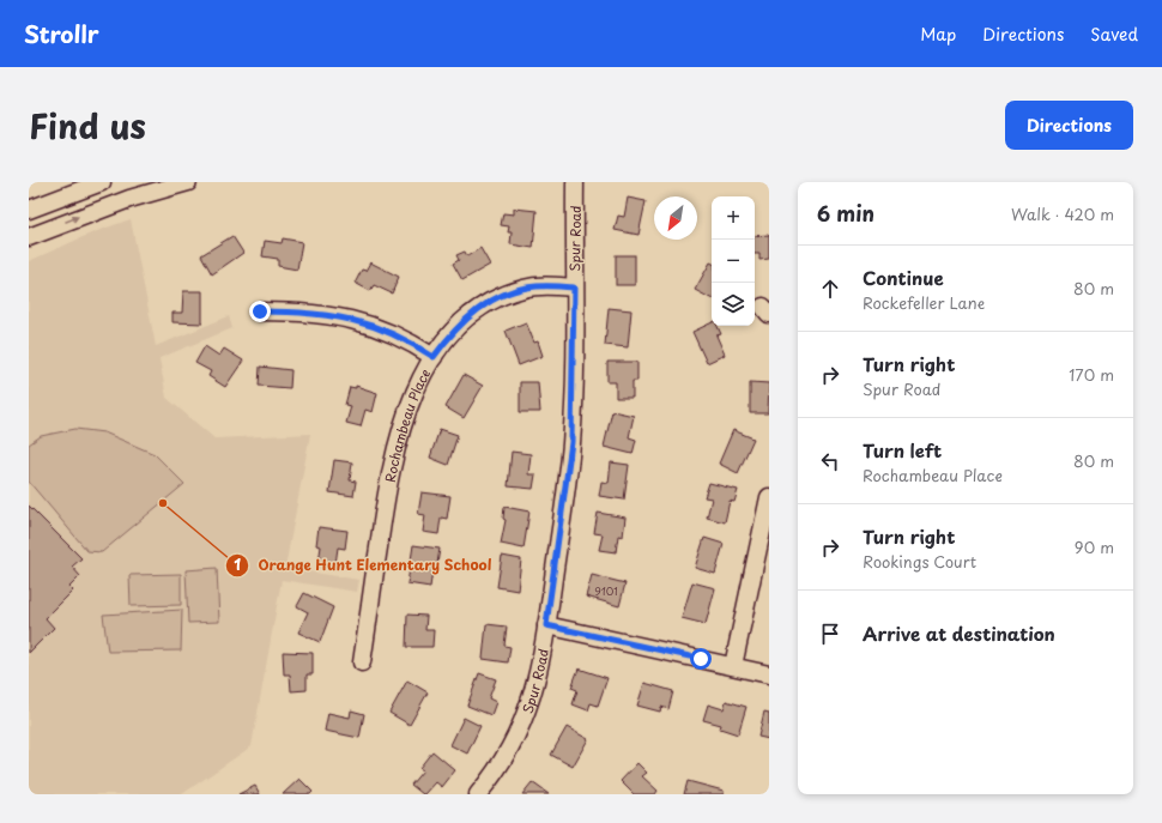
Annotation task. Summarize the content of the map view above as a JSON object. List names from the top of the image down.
{
  "streets": {
    "street": ["Spur Road", "Rochambeau Place"]
  },
  "crossings": [
    ["Spur Road", "Rochambeau Place"]
  ],
  "places": ["Orange Hunt Elementary School"],
  "house_numbers": ["9101"],
  "north": "bottom left",
  "page": {
    "header": "Strollr",
    "nav": ["Map", "Directions", "Saved"],
    "title": "Find us",
    "buttons": "Directions",
    "heading": ["6 min", "Walk · 420 m"],
    "map_buttons": ["+", "−"],
    "list": [
      ["Continue", "Rockefeller Lane", "80 m"],
      ["Turn right", "Spur Road", "170 m"],
      ["Turn left", "Rochambeau Place", "80 m"],
      ["Turn right", "Rookings Court", "90 m"],
      "Arrive at destination"
    ]
  }
}
